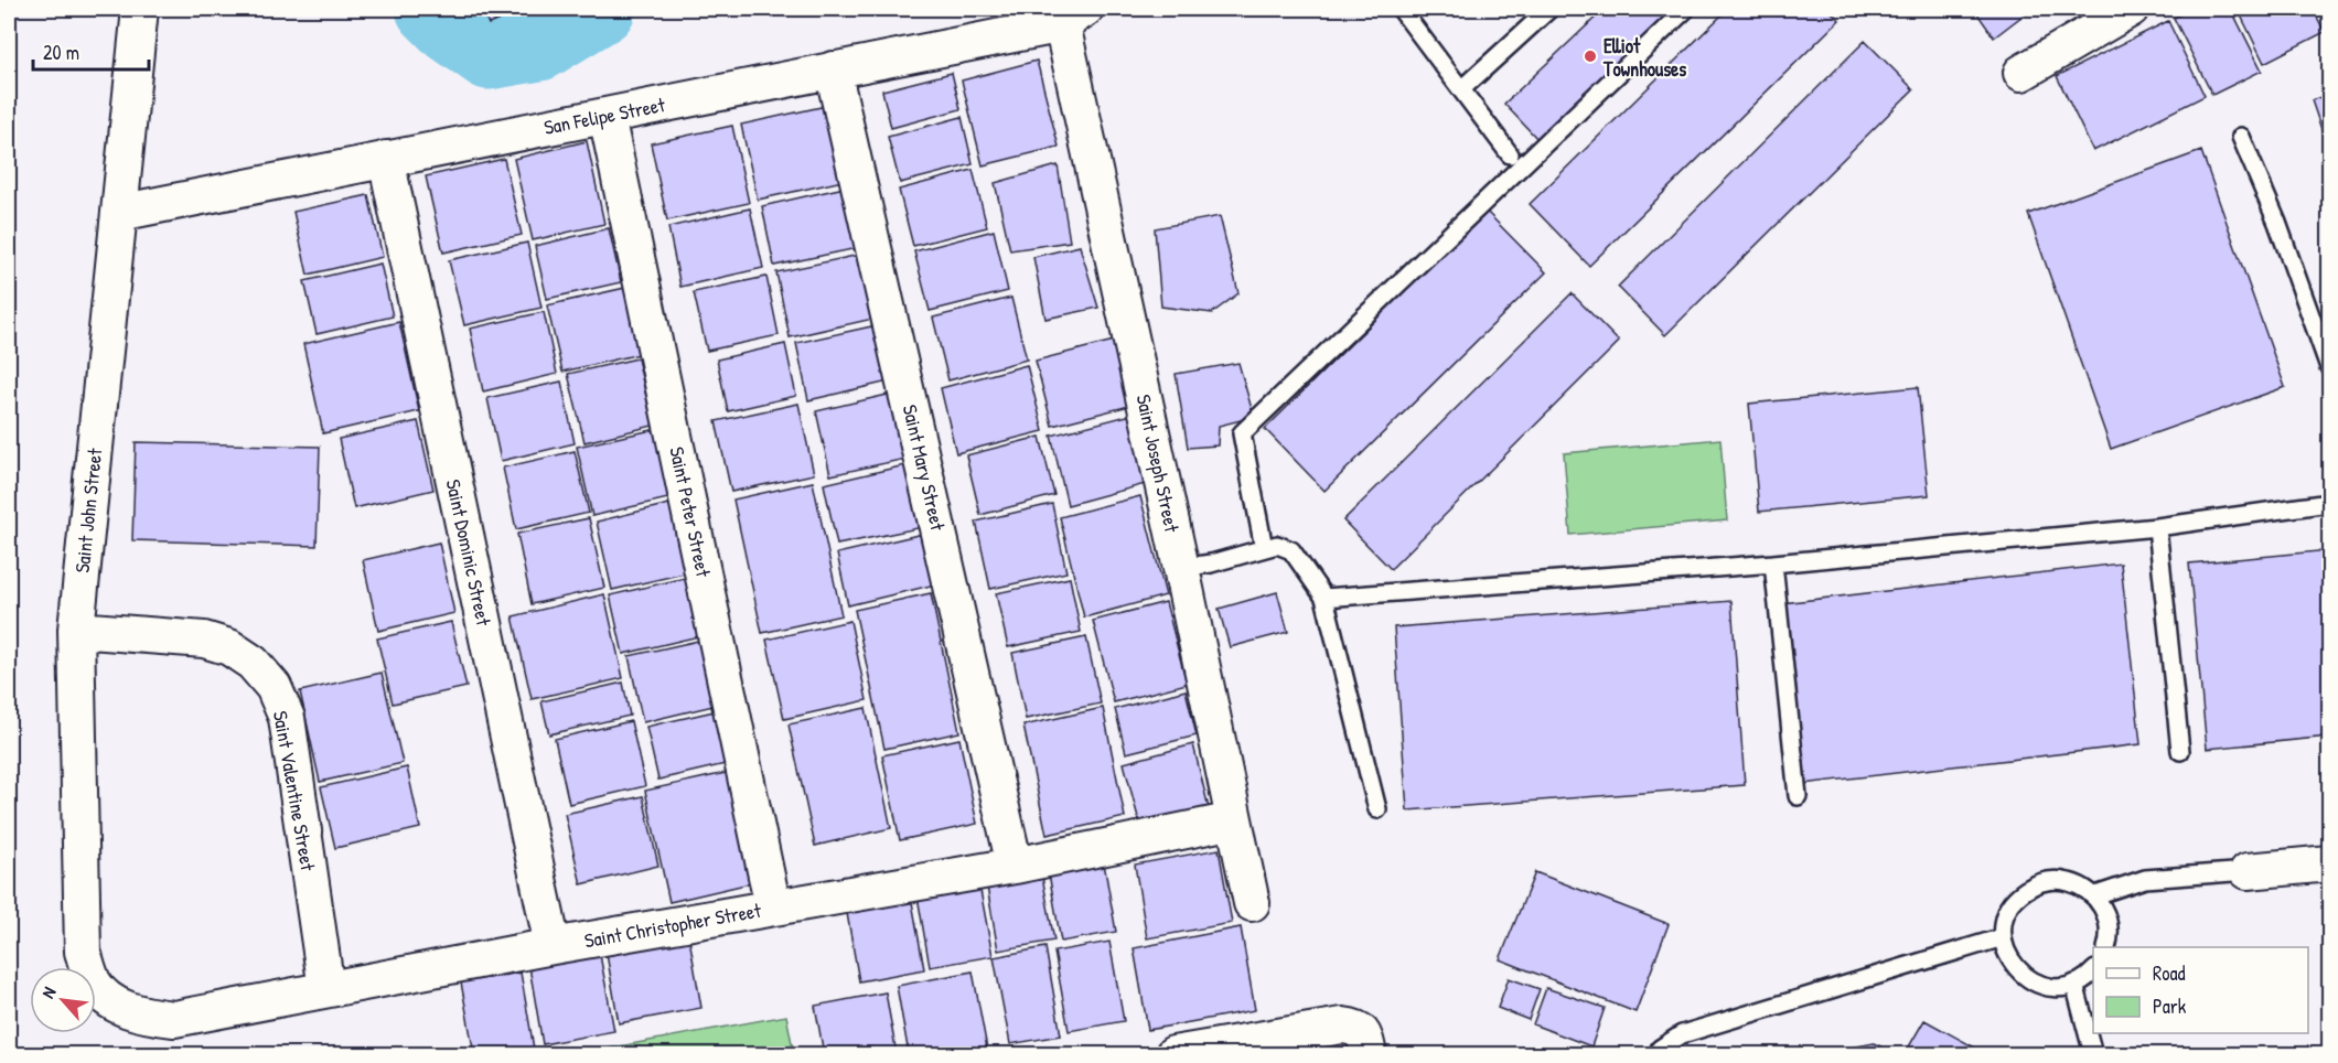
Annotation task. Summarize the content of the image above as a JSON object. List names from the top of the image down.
{
  "streets": {
    "street": [
      "San Felipe Street",
      "Saint Joseph Street",
      "Saint Mary Street",
      "Saint John Street",
      "Saint Peter Street",
      "Saint Dominic Street",
      "Saint Valentine Street",
      "Saint Christopher Street"
    ]
  },
  "crossings": [
    ["San Felipe Street", "Saint Joseph Street"],
    ["San Felipe Street", "Saint Mary Street"],
    ["San Felipe Street", "Saint John Street"],
    ["San Felipe Street", "Saint Peter Street"],
    ["San Felipe Street", "Saint Dominic Street"],
    ["Saint Joseph Street", "Saint Christopher Street"],
    ["Saint Mary Street", "Saint Christopher Street"],
    ["Saint John Street", "Saint Valentine Street"],
    ["Saint John Street", "Saint Christopher Street"],
    ["Saint Peter Street", "Saint Christopher Street"],
    ["Saint Dominic Street", "Saint Christopher Street"],
    ["Saint Valentine Street", "Saint Christopher Street"]
  ],
  "places": ["Elliot Townhouses"],
  "legend": ["Road", "Park"],
  "scale_bar": "20 m",
  "north": "top left"
}
